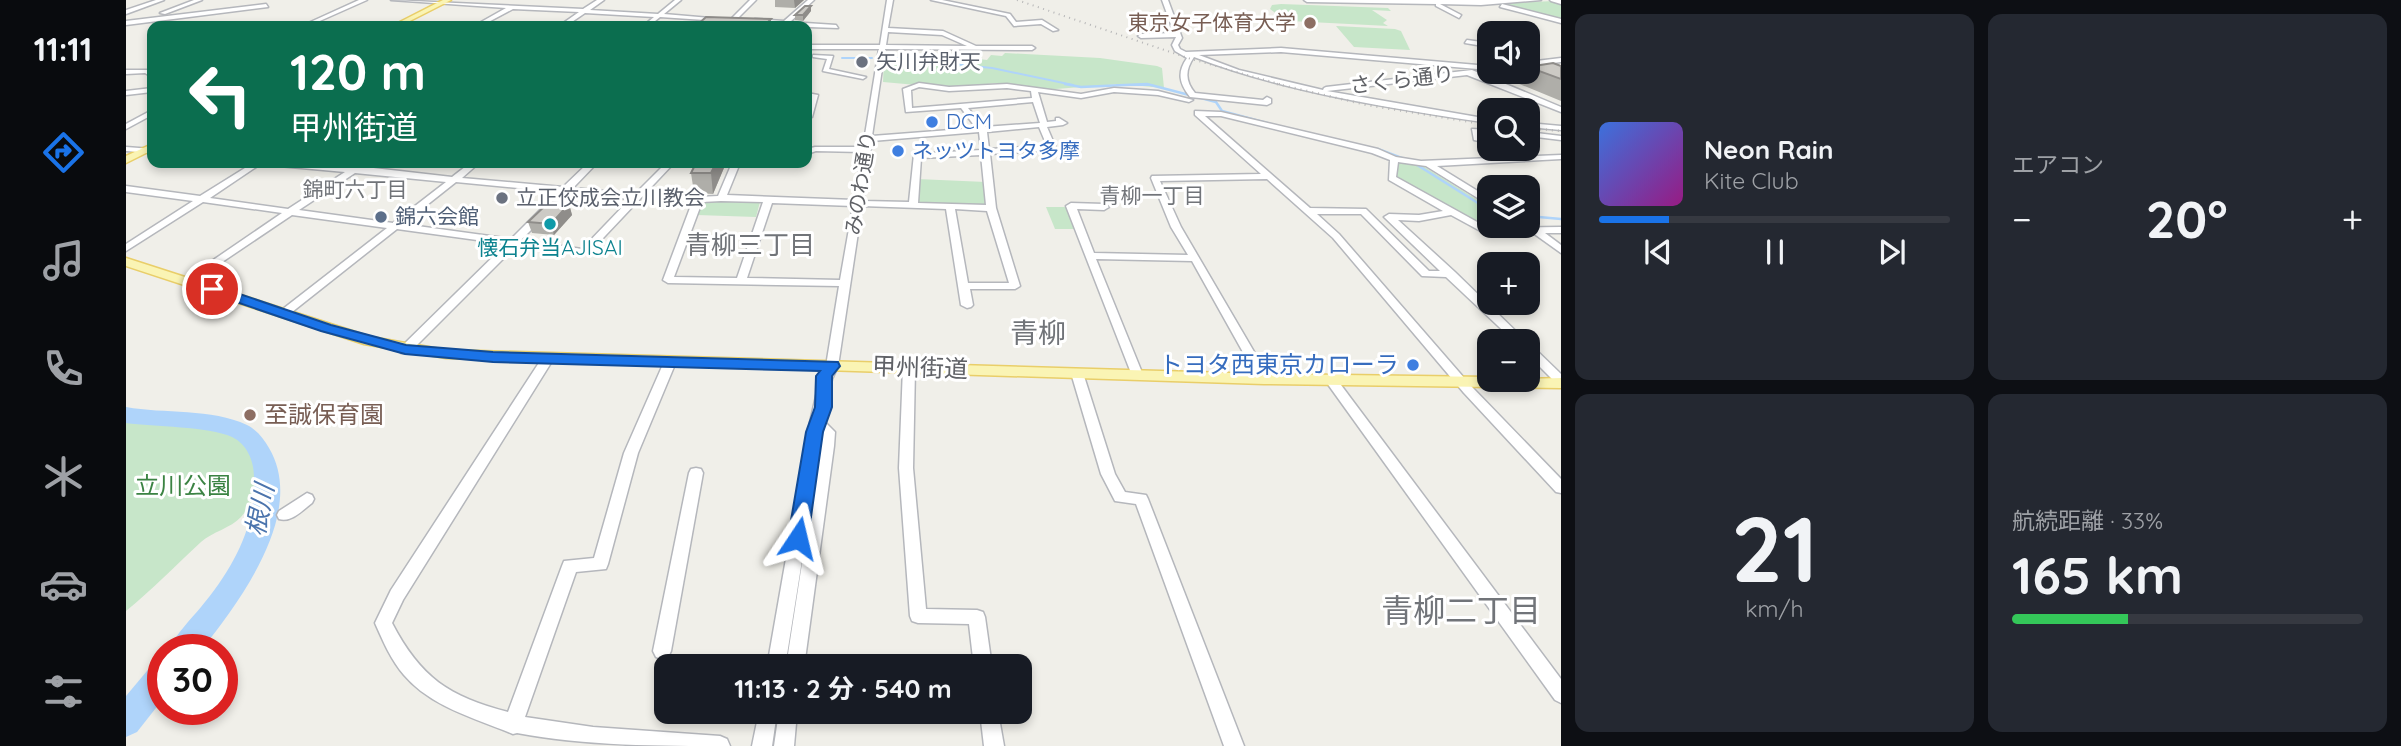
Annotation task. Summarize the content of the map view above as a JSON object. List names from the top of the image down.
{
  "streets": {
    "main road": ["甲州街道"],
    "street": ["さくら通り", "みのわ通り"]
  },
  "crossings": [
    ["みのわ通り", "甲州街道"]
  ],
  "districts": [
    "錦町六丁目",
    "青柳一丁目",
    "青柳三丁目",
    "青柳",
    "青柳二丁目"
  ],
  "water": ["根川"],
  "parks": ["立川公園"],
  "places": [
    "東京女子体育大学",
    "矢川弁財天",
    "DCM",
    "ネッツトヨタ多摩",
    "立正佼成会立川教会",
    "錦六会館",
    "懐石弁当AJISAI",
    "トヨタ西東京カローラ",
    "至誠保育園"
  ],
  "page": {
    "tabs": "11:11",
    "tile": [
      "エアコン",
      ["21", "km/h"],
      ["航続距離 · 33%", "165 km"]
    ],
    "map_buttons": ["+", "−"],
    "turn": ["120 m", "甲州街道"],
    "song": ["Neon Rain", "Kite Club"],
    "heat": ["−", "20°", "+"],
    "limit": "30",
    "trip": "11:13 · 2 分 · 540 m"
  }
}
